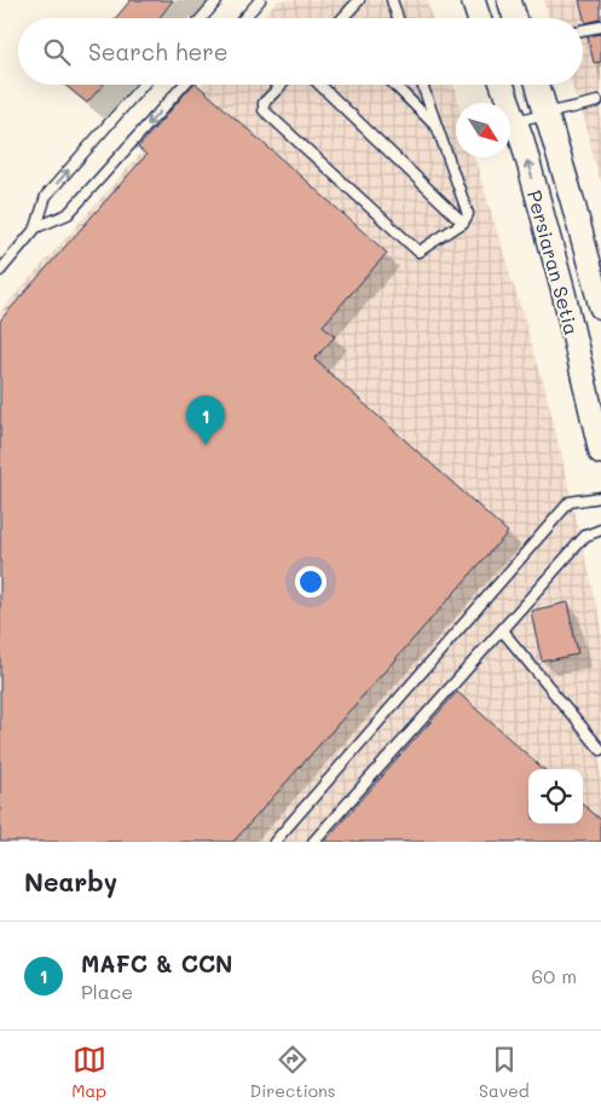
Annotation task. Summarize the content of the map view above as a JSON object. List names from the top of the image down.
{
  "streets": {
    "street": ["Persiaran Setia"]
  },
  "north": "bottom right",
  "page": {
    "search": "Search here",
    "pins": "1",
    "heading": "Nearby",
    "list": [
      {
        "mark": "1",
        "name": "MAFC & CCN",
        "note": "Place",
        "value": "60 m"
      }
    ],
    "nav": ["Map", "Directions", "Saved"]
  }
}
